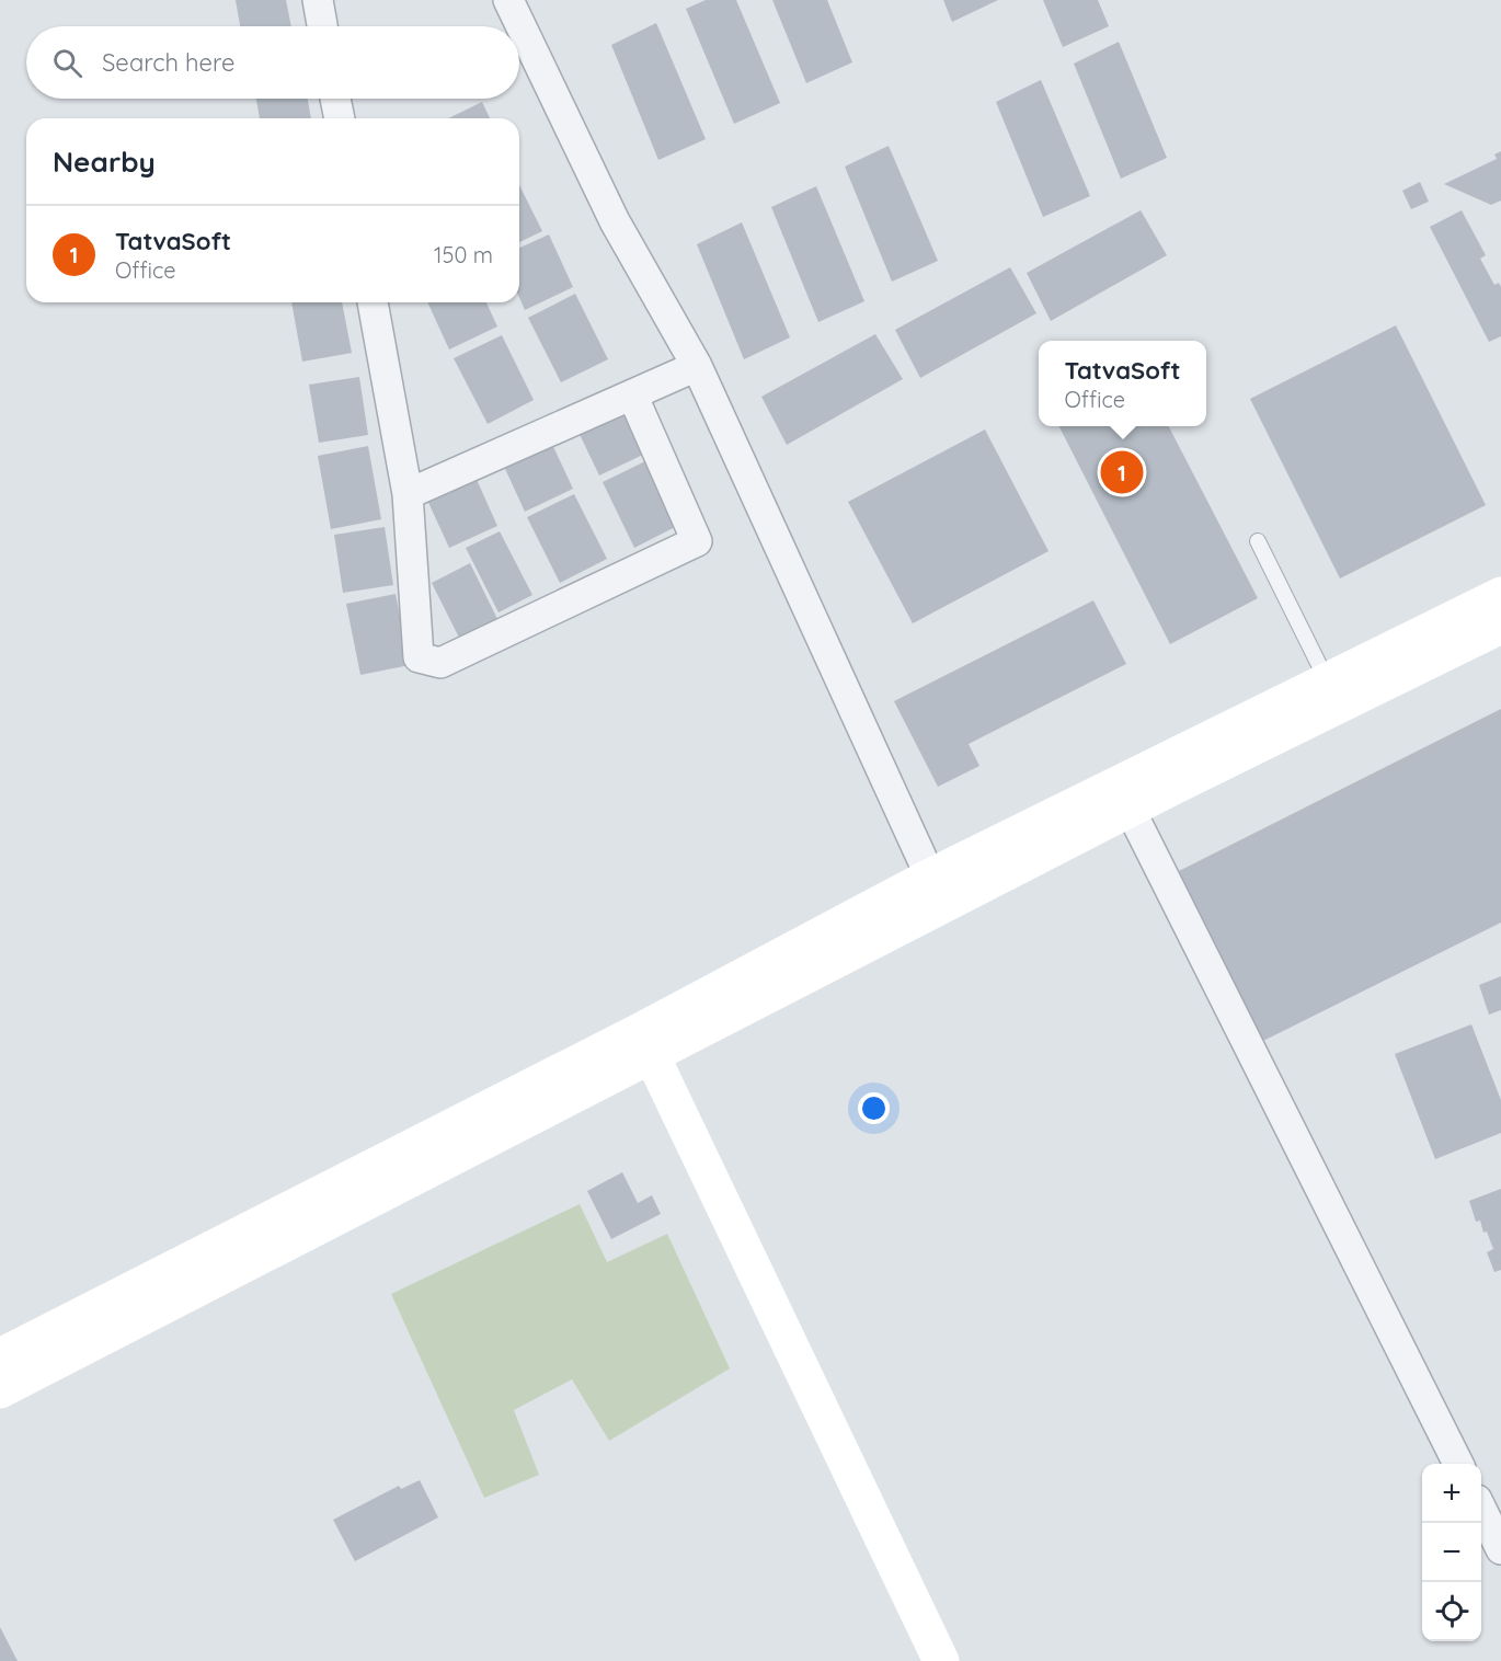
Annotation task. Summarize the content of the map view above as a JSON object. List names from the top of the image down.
{
  "page": {
    "search": "Search here",
    "heading": "Nearby",
    "list": [
      {
        "mark": "1",
        "name": "TatvaSoft",
        "note": "Office",
        "value": "150 m"
      }
    ],
    "popup": ["TatvaSoft", "Office"],
    "pins": "1",
    "map_buttons": ["+", "−"]
  }
}
